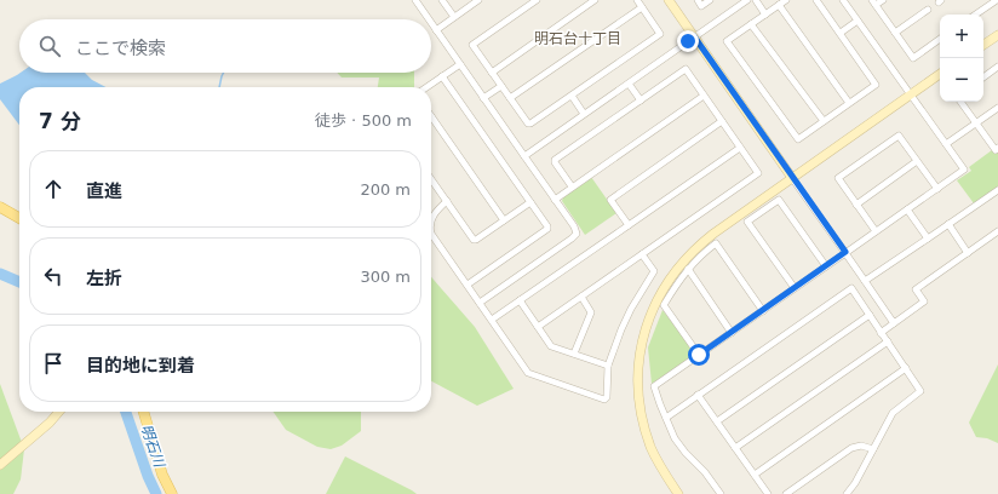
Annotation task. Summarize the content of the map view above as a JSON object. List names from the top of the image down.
{
  "districts": ["明石台十丁目"],
  "water": ["明石川"],
  "page": {
    "map_buttons": ["+", "−"],
    "search": "ここで検索",
    "heading": ["7 分", "徒歩 · 500 m"],
    "list": [
      ["直進", "200 m"],
      ["左折", "300 m"],
      "目的地に到着"
    ]
  }
}
